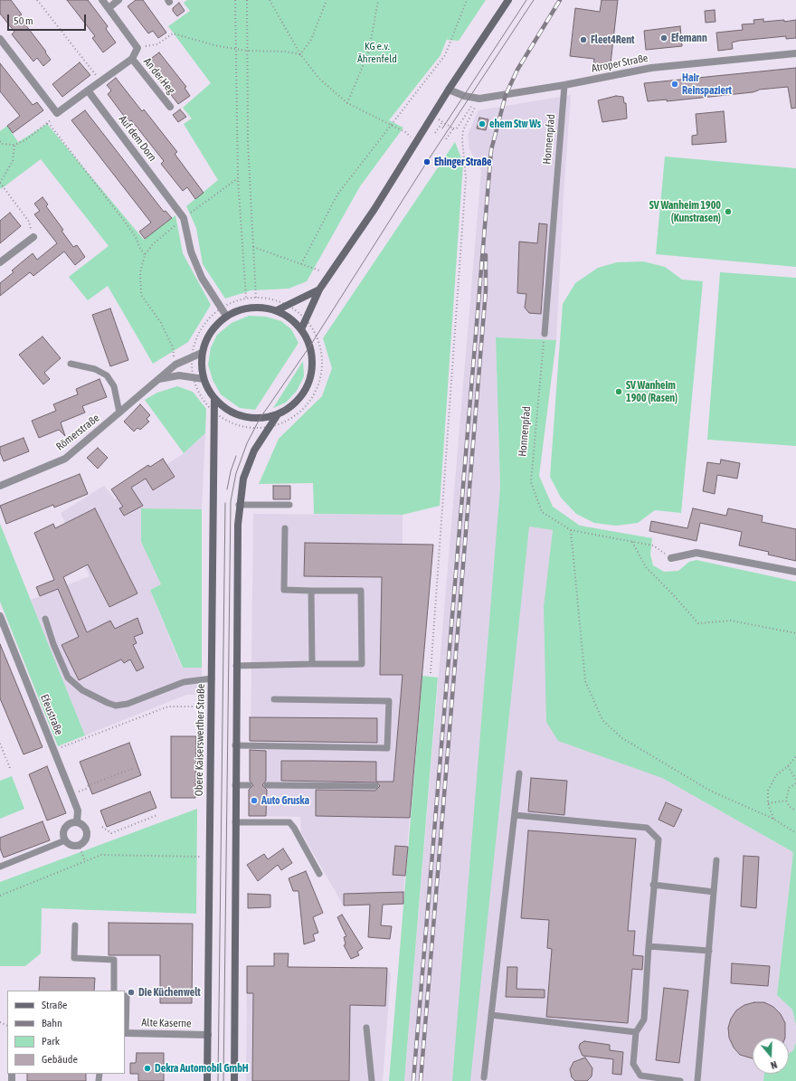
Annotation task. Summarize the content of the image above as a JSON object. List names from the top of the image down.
{
  "streets": {
    "street": [
      "Atroper Straße",
      "An der Heg",
      "Auf dem Dorn",
      "Römerstraße",
      "Efeustraße",
      "Obere Kaiserswerther Straße",
      "Alte Kaserne"
    ],
    "lane": ["Honnenpfad"]
  },
  "crossings": [
    ["Atroper Straße", "Honnenpfad"],
    ["An der Heg", "Auf dem Dorn"],
    ["Auf dem Dorn", "Römerstraße"],
    ["Auf dem Dorn", "Obere Kaiserswerther Straße"],
    ["Römerstraße", "Obere Kaiserswerther Straße"],
    ["Obere Kaiserswerther Straße", "Alte Kaserne"]
  ],
  "parks": ["KG e.v. Ährenfeld"],
  "places": [
    "Efemann",
    "Fleet4Rent",
    "Hair Reinspaziert",
    "ehem Stw Ws",
    "Ehinger Straße",
    "SV Wanheim 1900 (Kunstrasen)",
    "SV Wanheim 1900 (Rasen)",
    "Auto Gruska",
    "Die Küchenwelt",
    "Dekra Automobil GmbH"
  ],
  "legend": [
    "Straße",
    "Bahn",
    "Park",
    "Gebäude"
  ],
  "scale_bar": "50 m",
  "north": "bottom"
}
